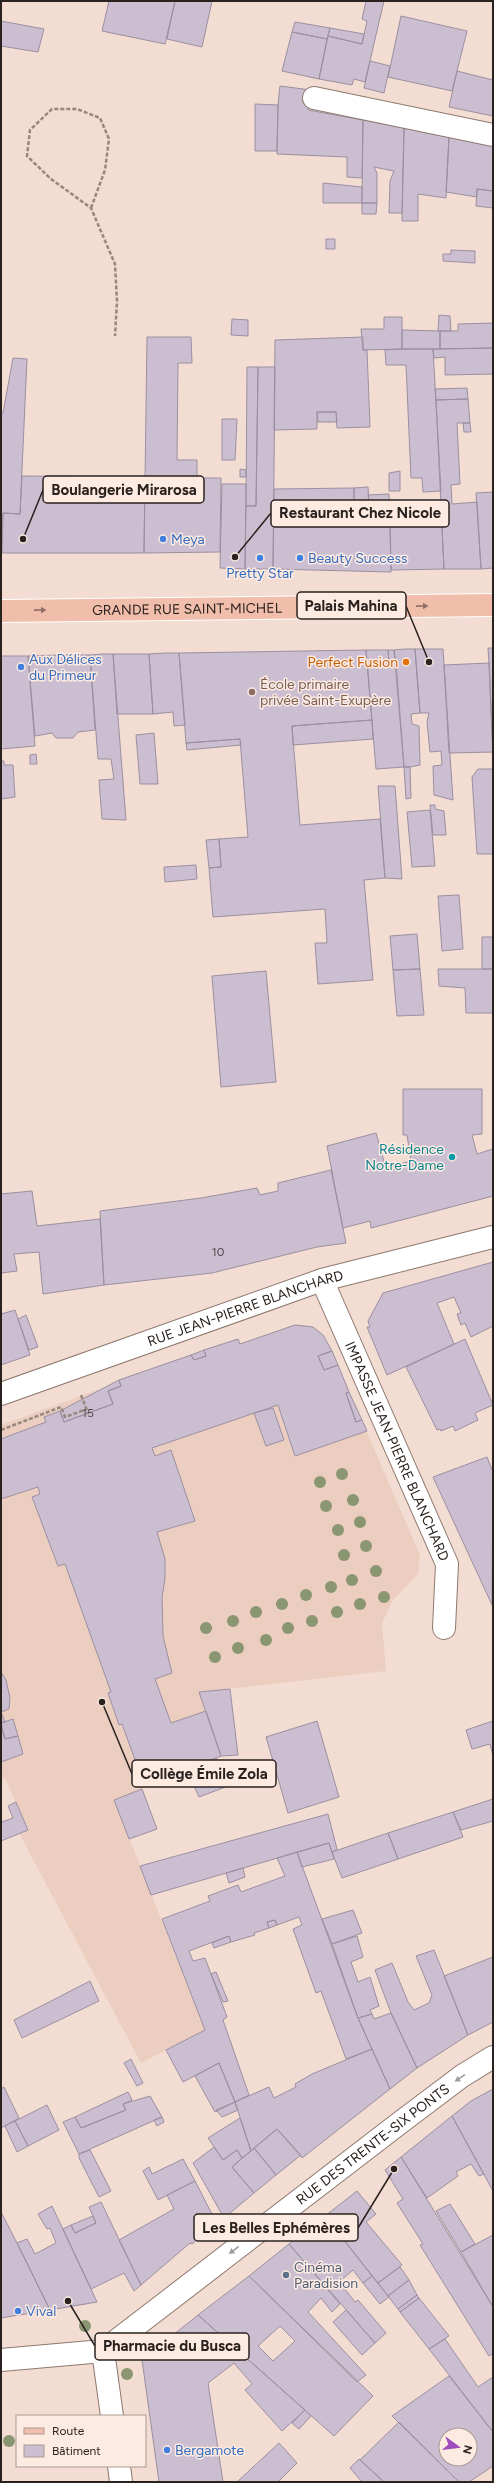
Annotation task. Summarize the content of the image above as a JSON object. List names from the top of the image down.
{
  "streets": {
    "main road": ["GRANDE RUE SAINT-MICHEL"],
    "street": ["RUE JEAN-PIERRE BLANCHARD", "IMPASSE JEAN-PIERRE BLANCHARD", "RUE DES TRENTE-SIX PONTS"]
  },
  "crossings": [
    ["RUE JEAN-PIERRE BLANCHARD", "IMPASSE JEAN-PIERRE BLANCHARD"]
  ],
  "one_way": ["GRANDE RUE SAINT-MICHEL", "RUE DES TRENTE-SIX PONTS"],
  "places": [
    "Boulangerie Mirarosa",
    "Meya",
    "Restaurant Chez Nicole",
    "Pretty Star",
    "Beauty Success",
    "Perfect Fusion",
    "Palais Mahina",
    "Aux Délices du Primeur",
    "École primaire privée Saint-Exupère",
    "Résidence Notre-Dame",
    "Collège Émile Zola",
    "Les Belles Ephémères",
    "Cinéma Paradision",
    "Pharmacie du Busca",
    "Vival",
    "Bergamote"
  ],
  "house_numbers": ["10", "15"],
  "legend": ["Route", "Bâtiment"],
  "north": "right"
}
